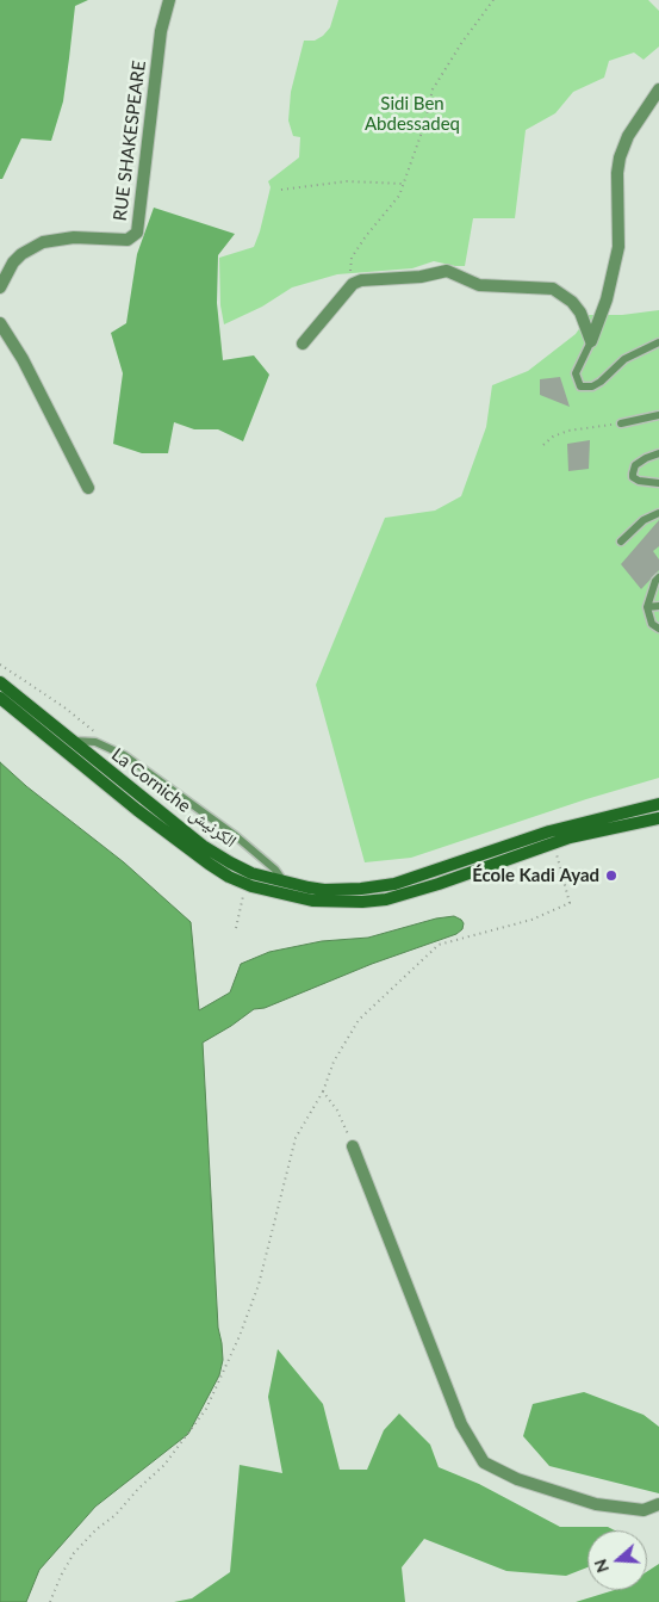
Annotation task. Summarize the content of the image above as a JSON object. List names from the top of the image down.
{
  "streets": {
    "main road": ["La Corniche الكرنيش"],
    "street": ["RUE SHAKESPEARE"]
  },
  "parks": ["Sidi Ben Abdessadeq"],
  "places": ["École Kadi Ayad"],
  "north": "left"
}
